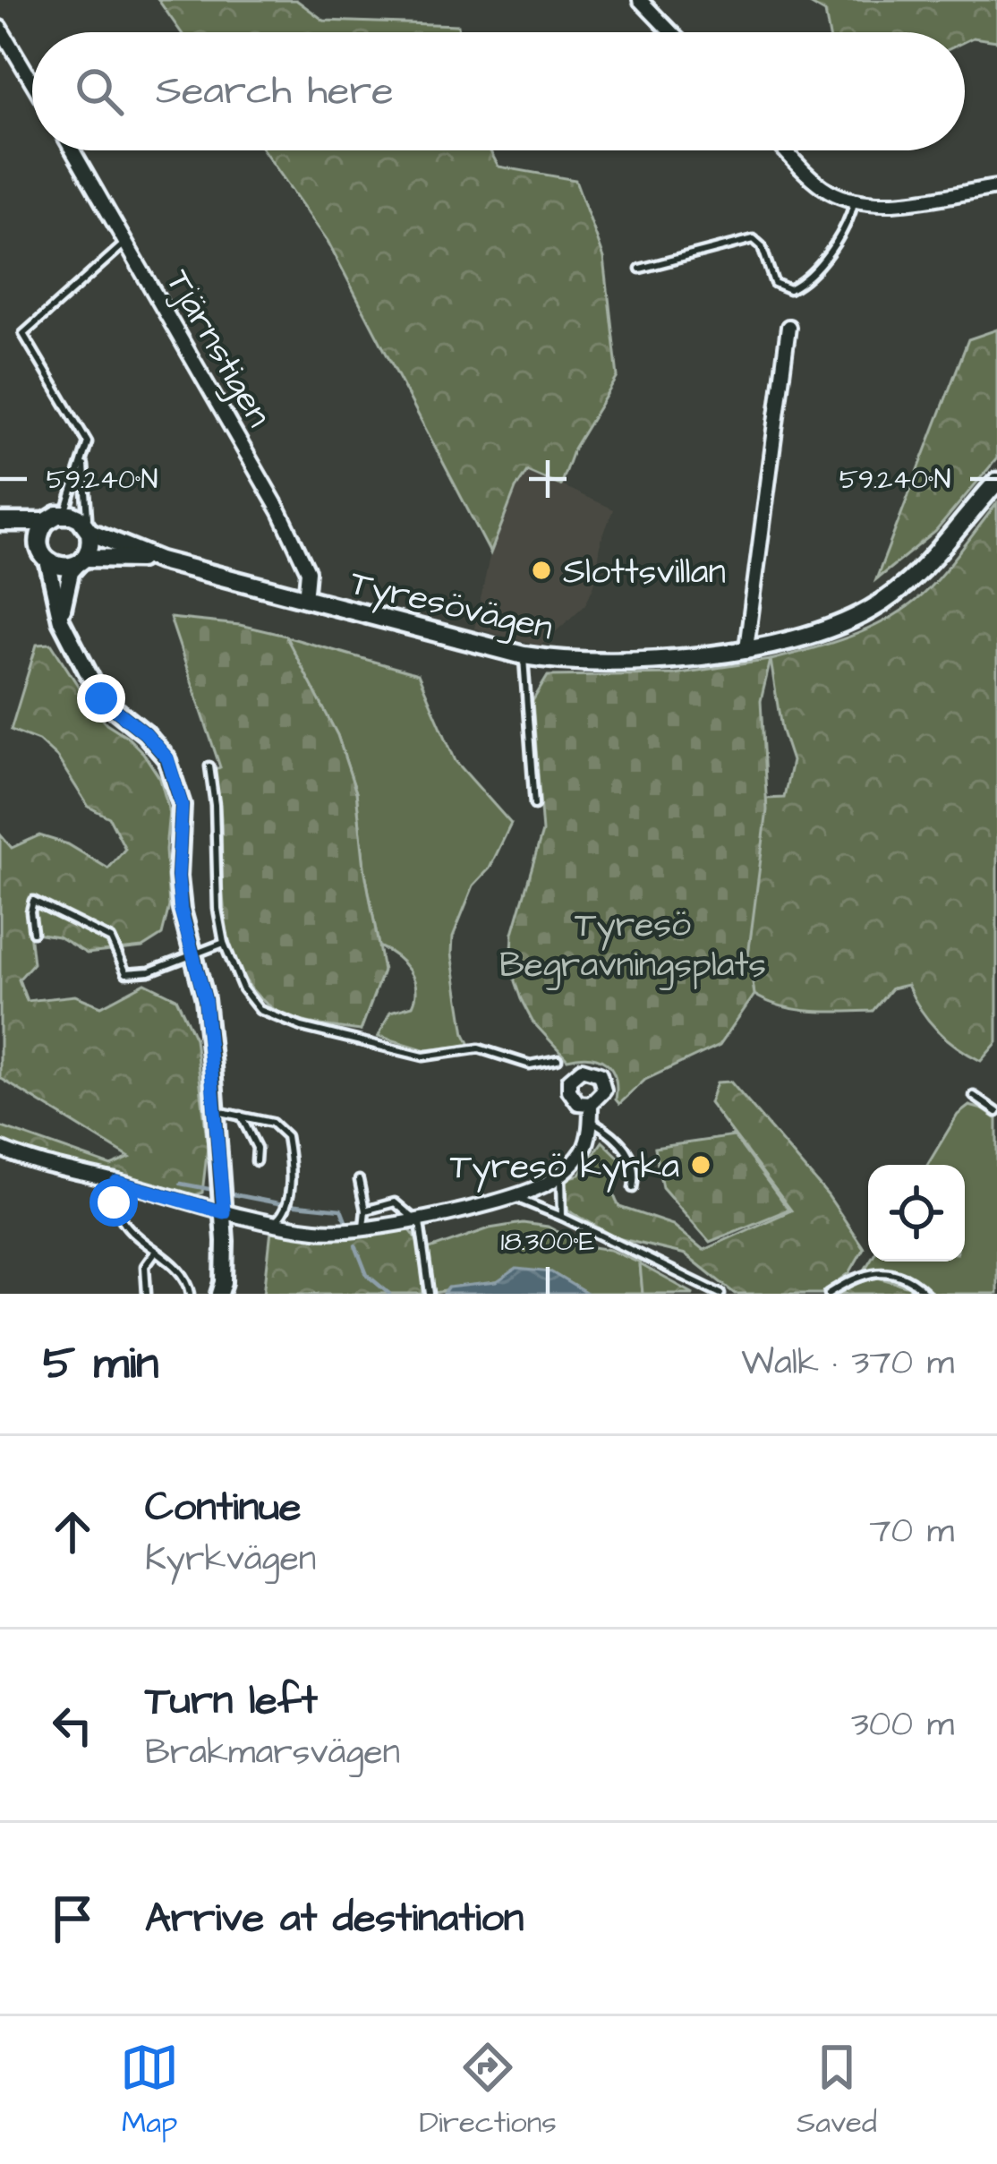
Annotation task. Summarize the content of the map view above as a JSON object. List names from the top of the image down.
{
  "streets": {
    "main road": ["Tyresövägen"],
    "street": ["Tjärnstigen"]
  },
  "crossings": [
    ["Tjärnstigen", "Tyresövägen"]
  ],
  "parks": ["Tyresö Begravningsplats"],
  "places": ["Slottsvillan", "Tyresö kyrka"],
  "page": {
    "search": "Search here",
    "heading": ["5 min", "Walk · 370 m"],
    "list": [
      ["Continue", "Kyrkvägen", "70 m"],
      ["Turn left", "Brakmarsvägen", "300 m"],
      "Arrive at destination"
    ],
    "nav": ["Map", "Directions", "Saved"]
  },
  "coordinates": ["59.240°N", "18.300°E"]
}
